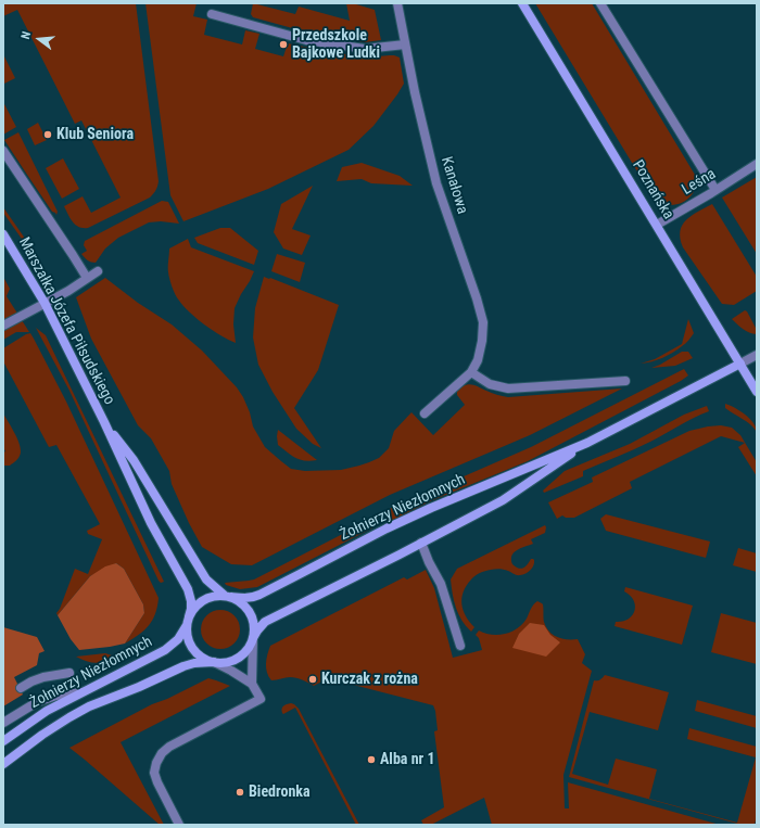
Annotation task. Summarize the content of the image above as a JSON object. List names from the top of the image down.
{
  "streets": {
    "street": [
      "Leśna",
      "Kanałowa",
      "Poznańska",
      "Marszałka Józefa Piłsudskiego",
      "Żołnierzy Niezłomnych"
    ]
  },
  "crossings": [
    ["Leśna", "Poznańska"],
    ["Poznańska", "Żołnierzy Niezłomnych"],
    ["Marszałka Józefa Piłsudskiego", "Żołnierzy Niezłomnych"]
  ],
  "places": [
    "Przedszkole Bajkowe Ludki",
    "Klub Seniora",
    "Kurczak z rożna",
    "Alba nr 1",
    "Biedronka"
  ],
  "north": "left"
}
